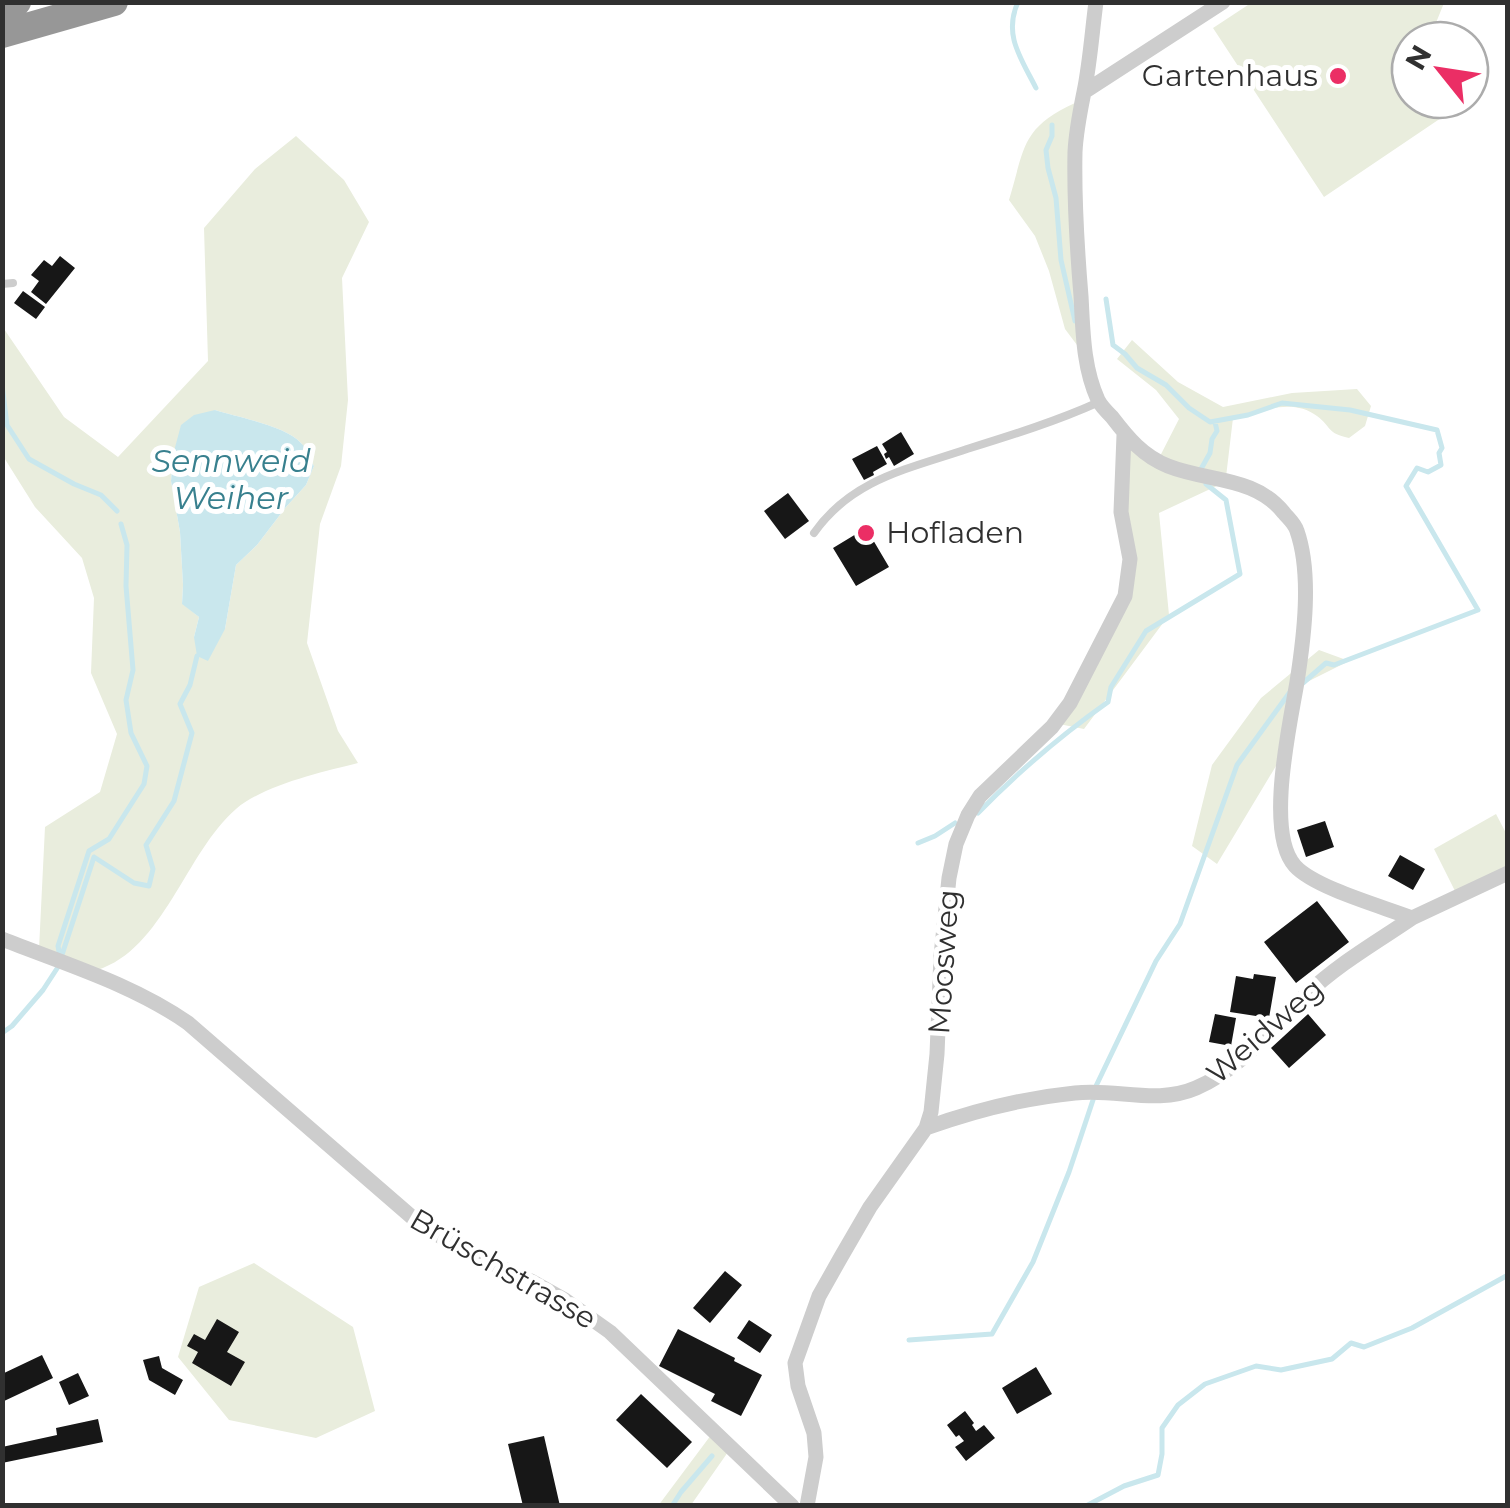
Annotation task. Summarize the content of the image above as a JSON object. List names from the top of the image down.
{
  "streets": {
    "street": ["Moosweg", "Weidweg", "Brüschstrasse"]
  },
  "crossings": [
    ["Moosweg", "Weidweg"]
  ],
  "water": ["Sennweid Weiher"],
  "places": ["Gartenhaus", "Hofladen"],
  "north": "top left"
}
